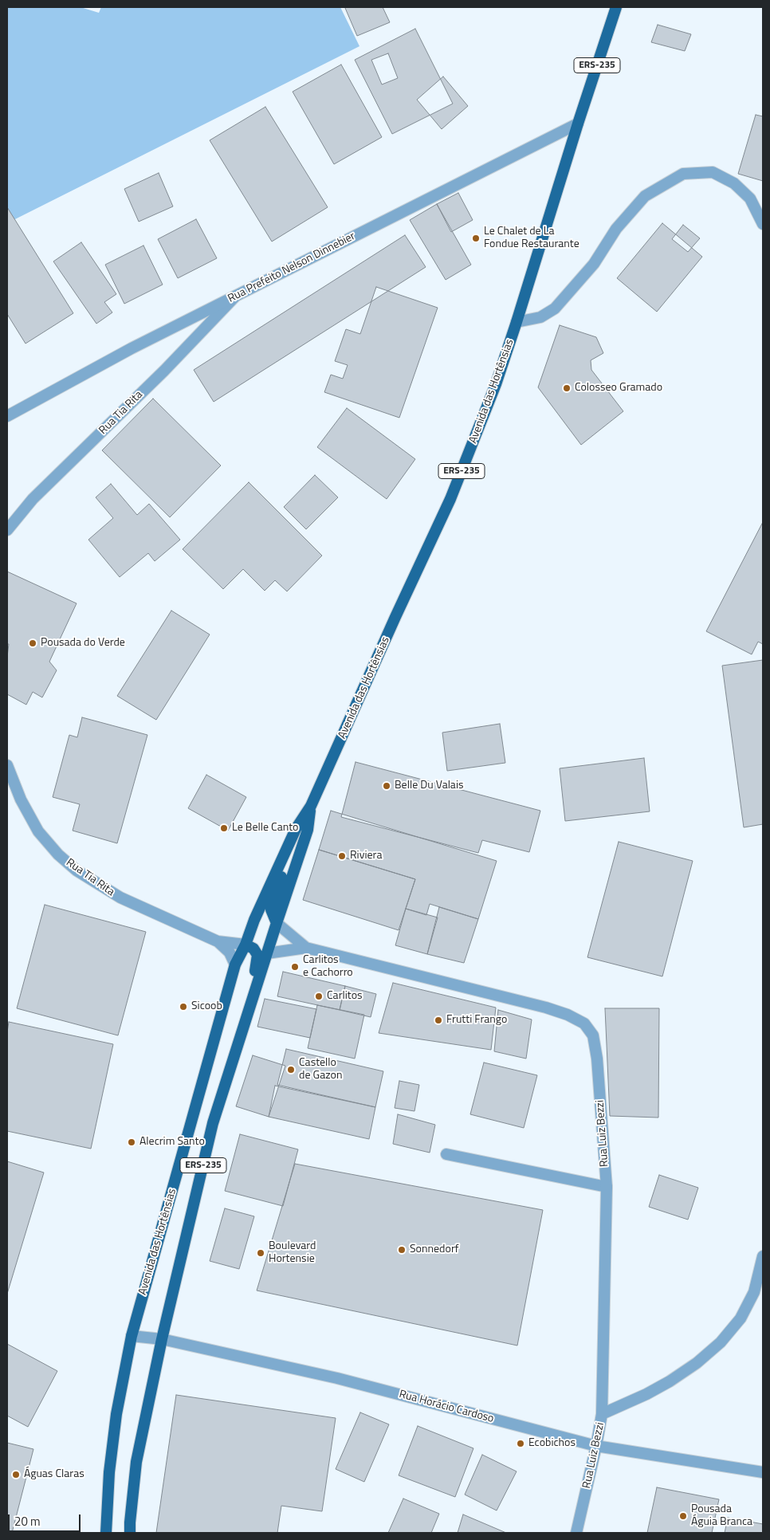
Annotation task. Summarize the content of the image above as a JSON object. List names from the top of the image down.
{
  "streets": {
    "main road": ["ERS-235", "Avenida das Hortênsias"],
    "street": [
      "Rua Prefeito Nelson Dinnebier",
      "Rua Tia Rita",
      "Rua Luiz Bezzi",
      "Rua Horácio Cardoso"
    ]
  },
  "crossings": [
    ["Rua Prefeito Nelson Dinnebier", "Avenida das Hortênsias"],
    ["Rua Prefeito Nelson Dinnebier", "Rua Tia Rita"],
    ["Avenida das Hortênsias", "Rua Tia Rita"],
    ["Avenida das Hortênsias", "Rua Luiz Bezzi"],
    ["Avenida das Hortênsias", "Rua Horácio Cardoso"],
    ["Rua Luiz Bezzi", "Rua Horácio Cardoso"]
  ],
  "places": [
    "Le Chalet de La Fondue Restaurante",
    "Colosseo Gramado",
    "Pousada do Verde",
    "Belle Du Valais",
    "Le Belle Canto",
    "Riviera",
    "Carlitos e Cachorro",
    "Carlitos",
    "Sicoob",
    "Frutti Frango",
    "Castello de Gazon",
    "Alecrim Santo",
    "Sonnedorf",
    "Boulevard Hortensie",
    "Ecobichos",
    "Águas Claras",
    "Pousada Águia Branca"
  ],
  "scale_bar": "20 m"
}
